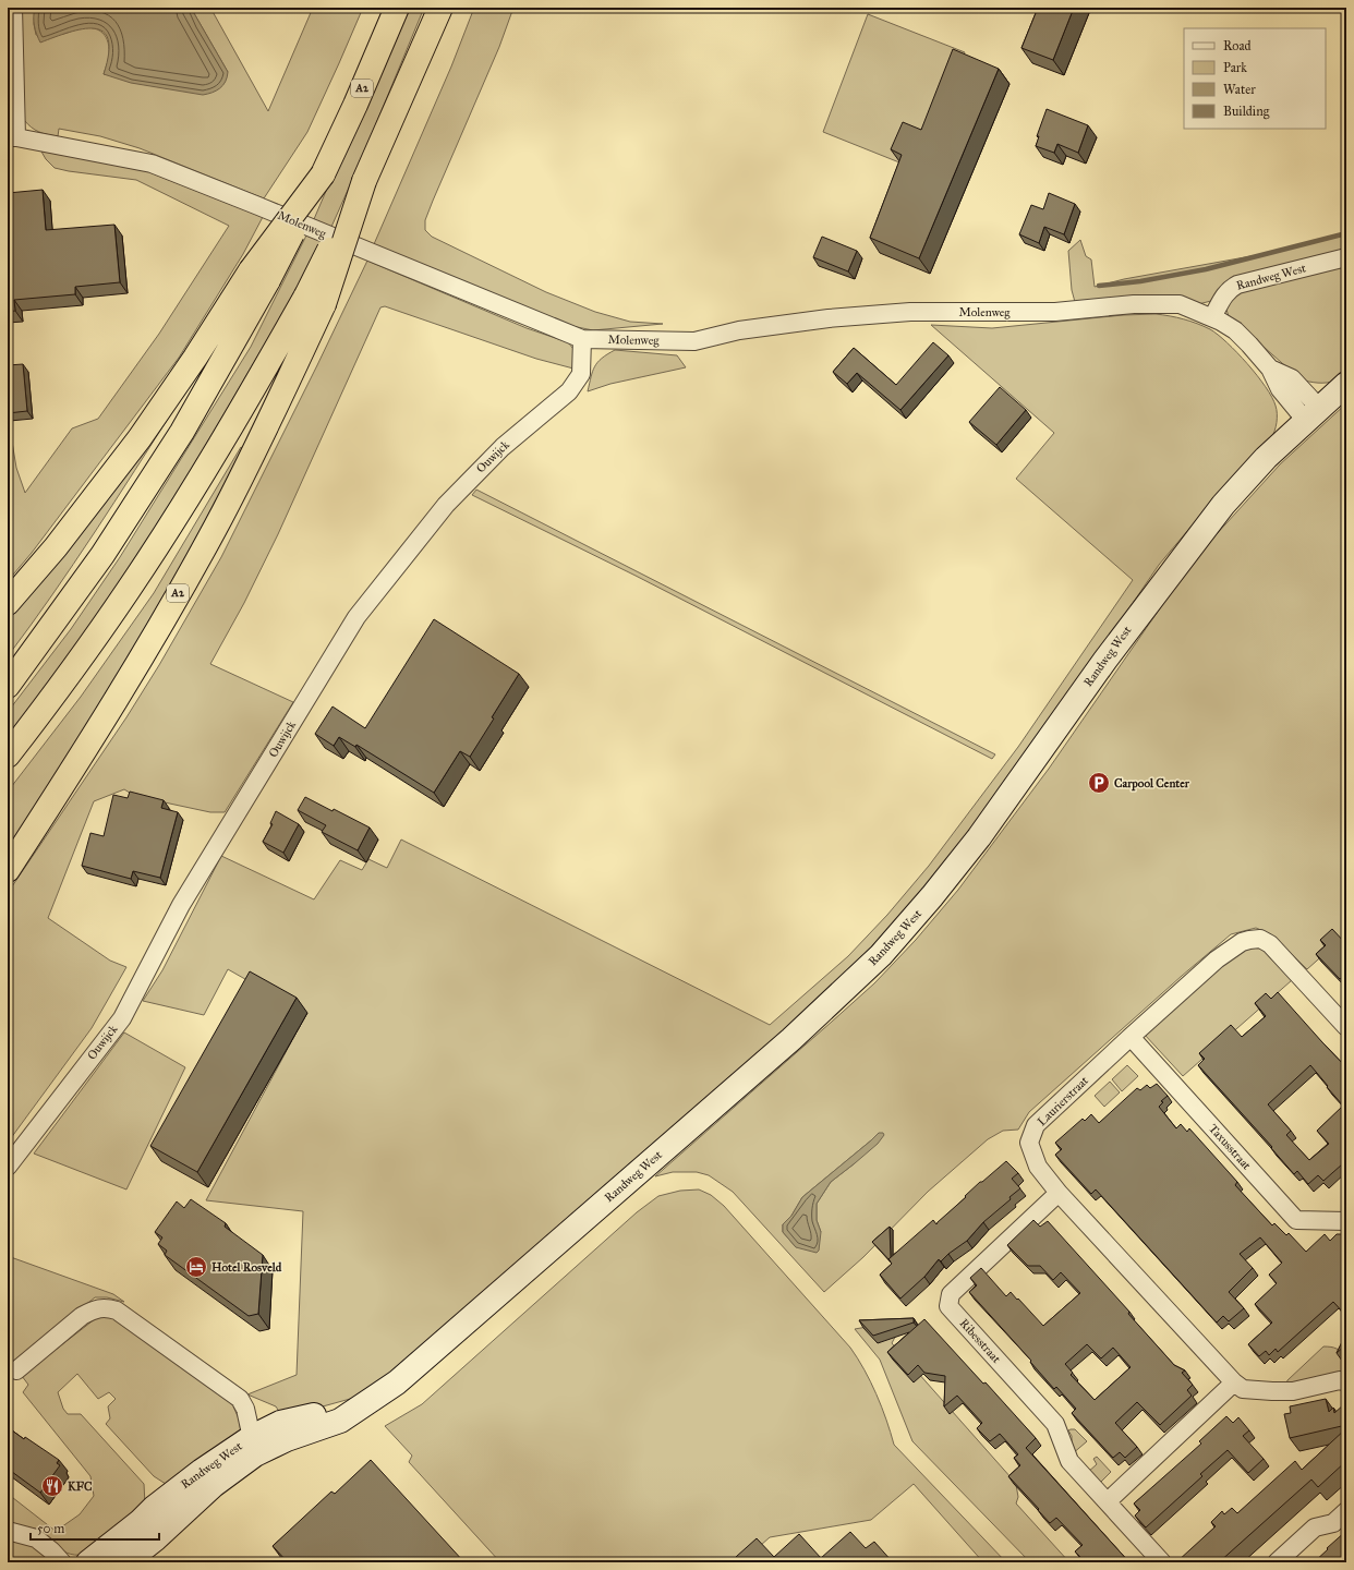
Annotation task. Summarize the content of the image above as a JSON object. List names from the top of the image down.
{
  "streets": {
    "highway": ["A2"],
    "street": [
      "Molenweg",
      "Randweg West",
      "Ouwijck",
      "Laurierstraat",
      "Taxusstraat",
      "Ribesstraat"
    ]
  },
  "crossings": [
    ["Molenweg", "Randweg West"],
    ["Molenweg", "Ouwijck"],
    ["Laurierstraat", "Taxusstraat"],
    ["Laurierstraat", "Ribesstraat"]
  ],
  "places": {
    "parking": ["Carpool Center"],
    "hotel": ["Hotel Rosveld"],
    "restaurant": ["KFC"]
  },
  "legend": [
    "Road",
    "Park",
    "Water",
    "Building"
  ],
  "scale_bar": "50 m"
}
